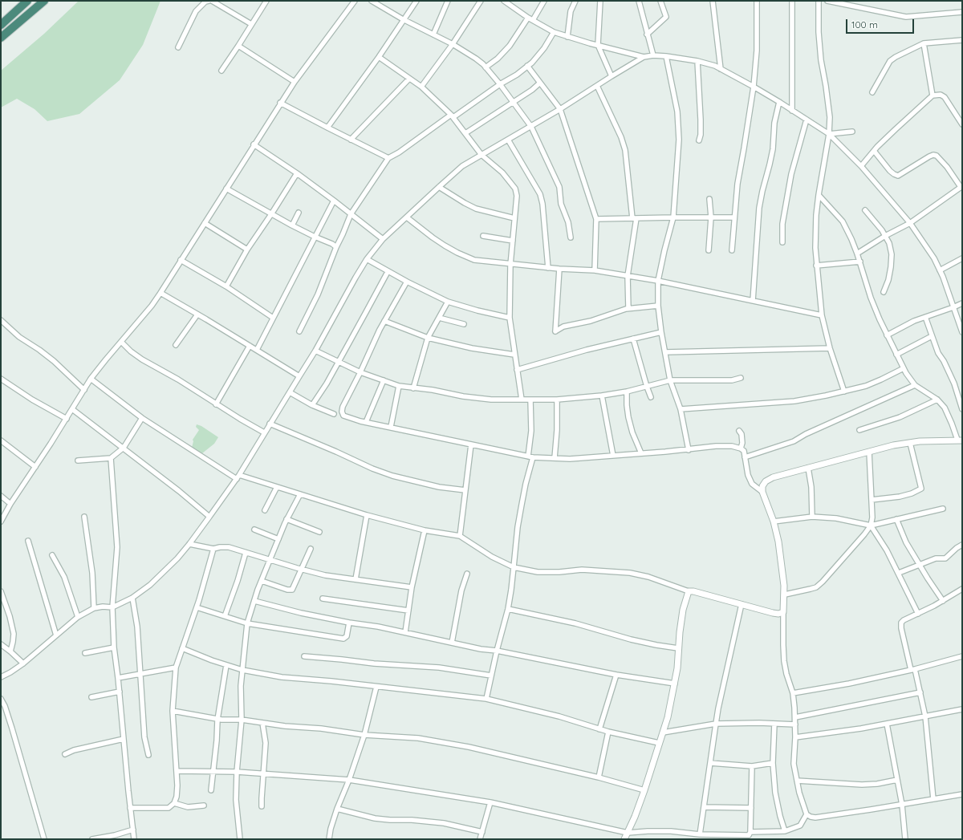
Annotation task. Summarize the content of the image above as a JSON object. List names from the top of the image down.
{
  "scale_bar": "100 m"
}
